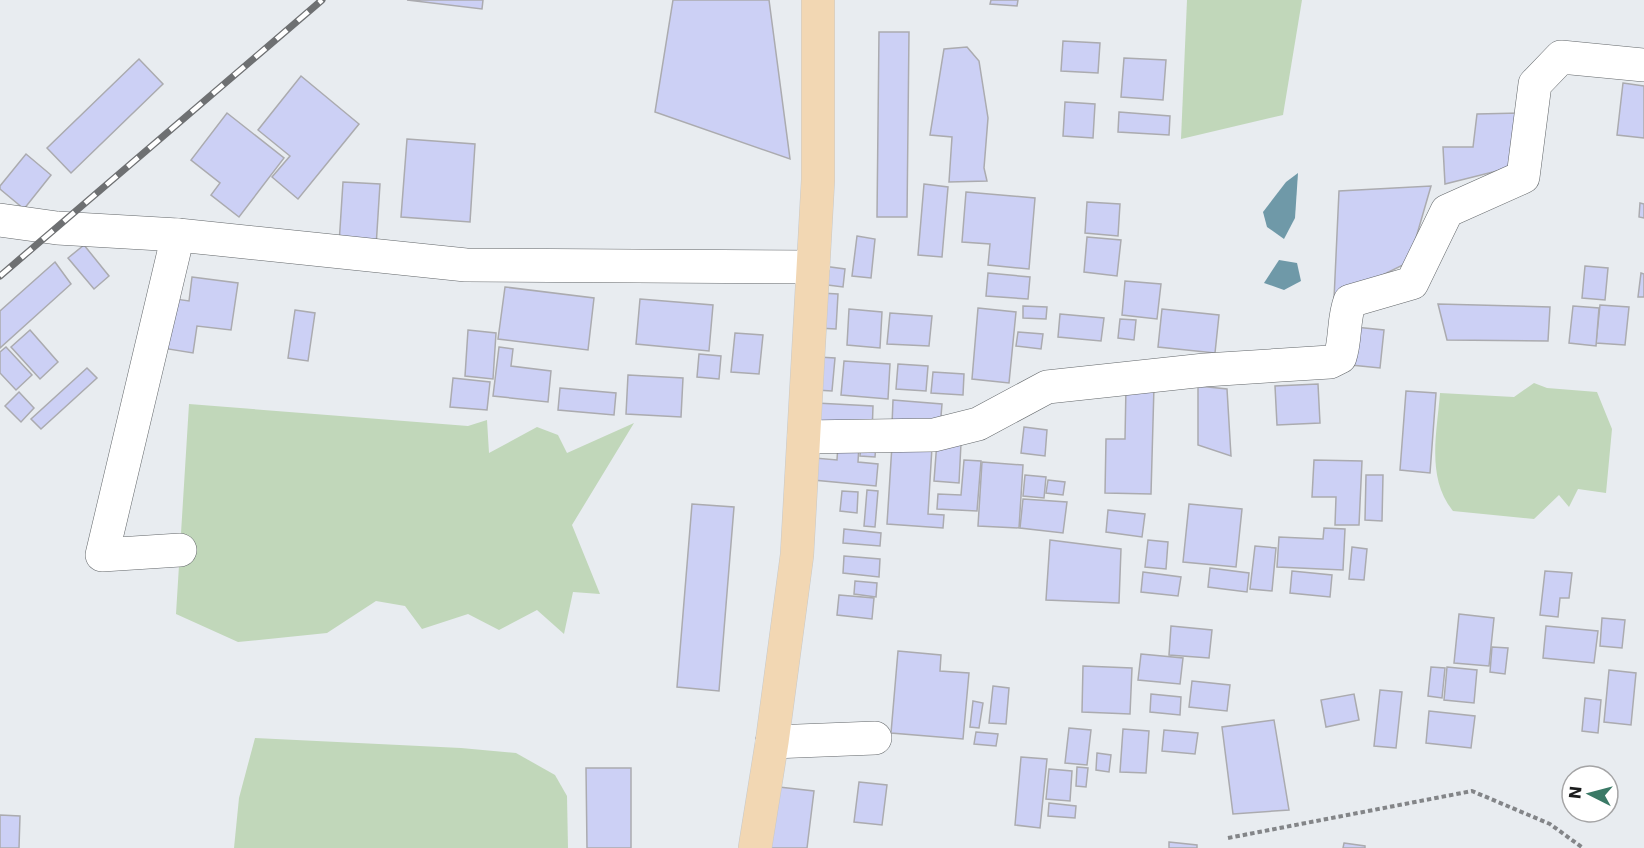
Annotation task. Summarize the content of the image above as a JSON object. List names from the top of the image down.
{
  "north": "left"
}
